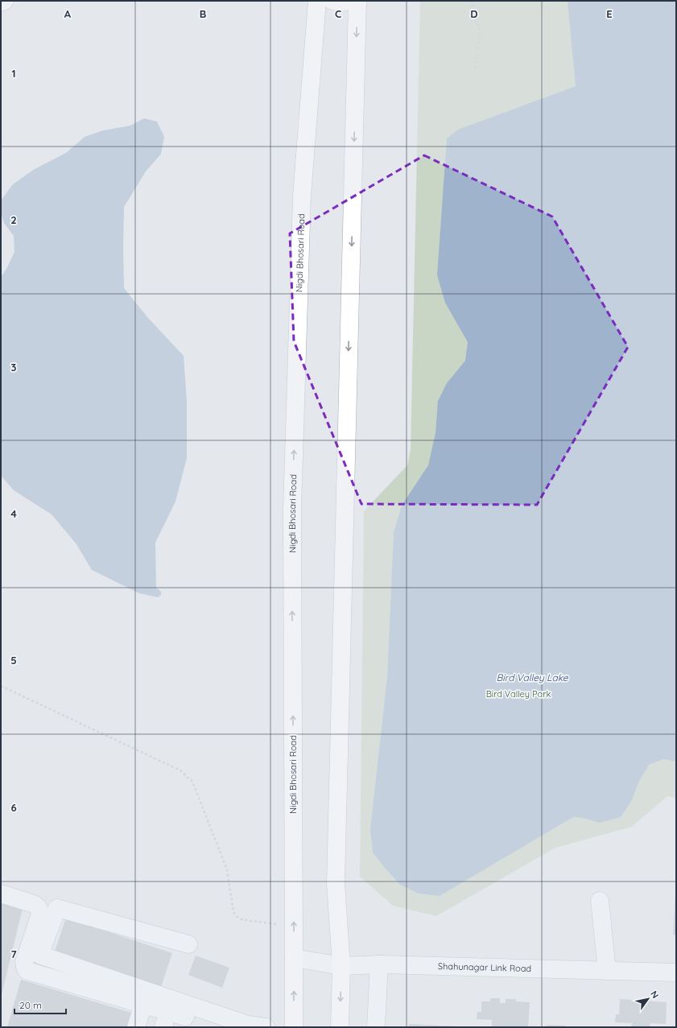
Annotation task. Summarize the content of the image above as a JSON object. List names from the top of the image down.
{
  "streets": {
    "main road": ["Nigdi Bhosari Road"],
    "street": ["Shahunagar Link Road"]
  },
  "crossings": [
    ["Nigdi Bhosari Road", "Shahunagar Link Road"]
  ],
  "water": ["Bird Valley Lake"],
  "parks": ["Bird Valley Park"],
  "scale_bar": "20 m",
  "north": "top right",
  "grid": {
    "columns": [
      "A",
      "B",
      "C",
      "D",
      "E"
    ],
    "rows": [
      "1",
      "2",
      "3",
      "4",
      "5",
      "6",
      "7"
    ]
  }
}
